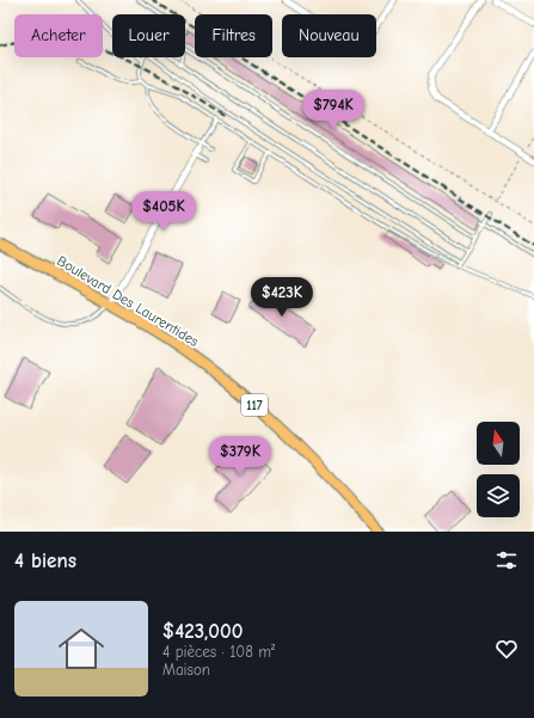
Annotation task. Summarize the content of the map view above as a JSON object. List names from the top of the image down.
{
  "streets": {
    "main road": ["Boulevard Des Laurentides", "117"]
  },
  "north": "top",
  "page": {
    "chip": [
      "Acheter",
      "Louer",
      "Filtres",
      "Nouveau"
    ],
    "price": [
      "$794K",
      "$405K",
      "$423K",
      "$379K"
    ],
    "heading": "4 biens",
    "list": [
      {
        "name": "$423,000",
        "note": "4 pièces · 108 m² · Maison"
      }
    ]
  }
}
